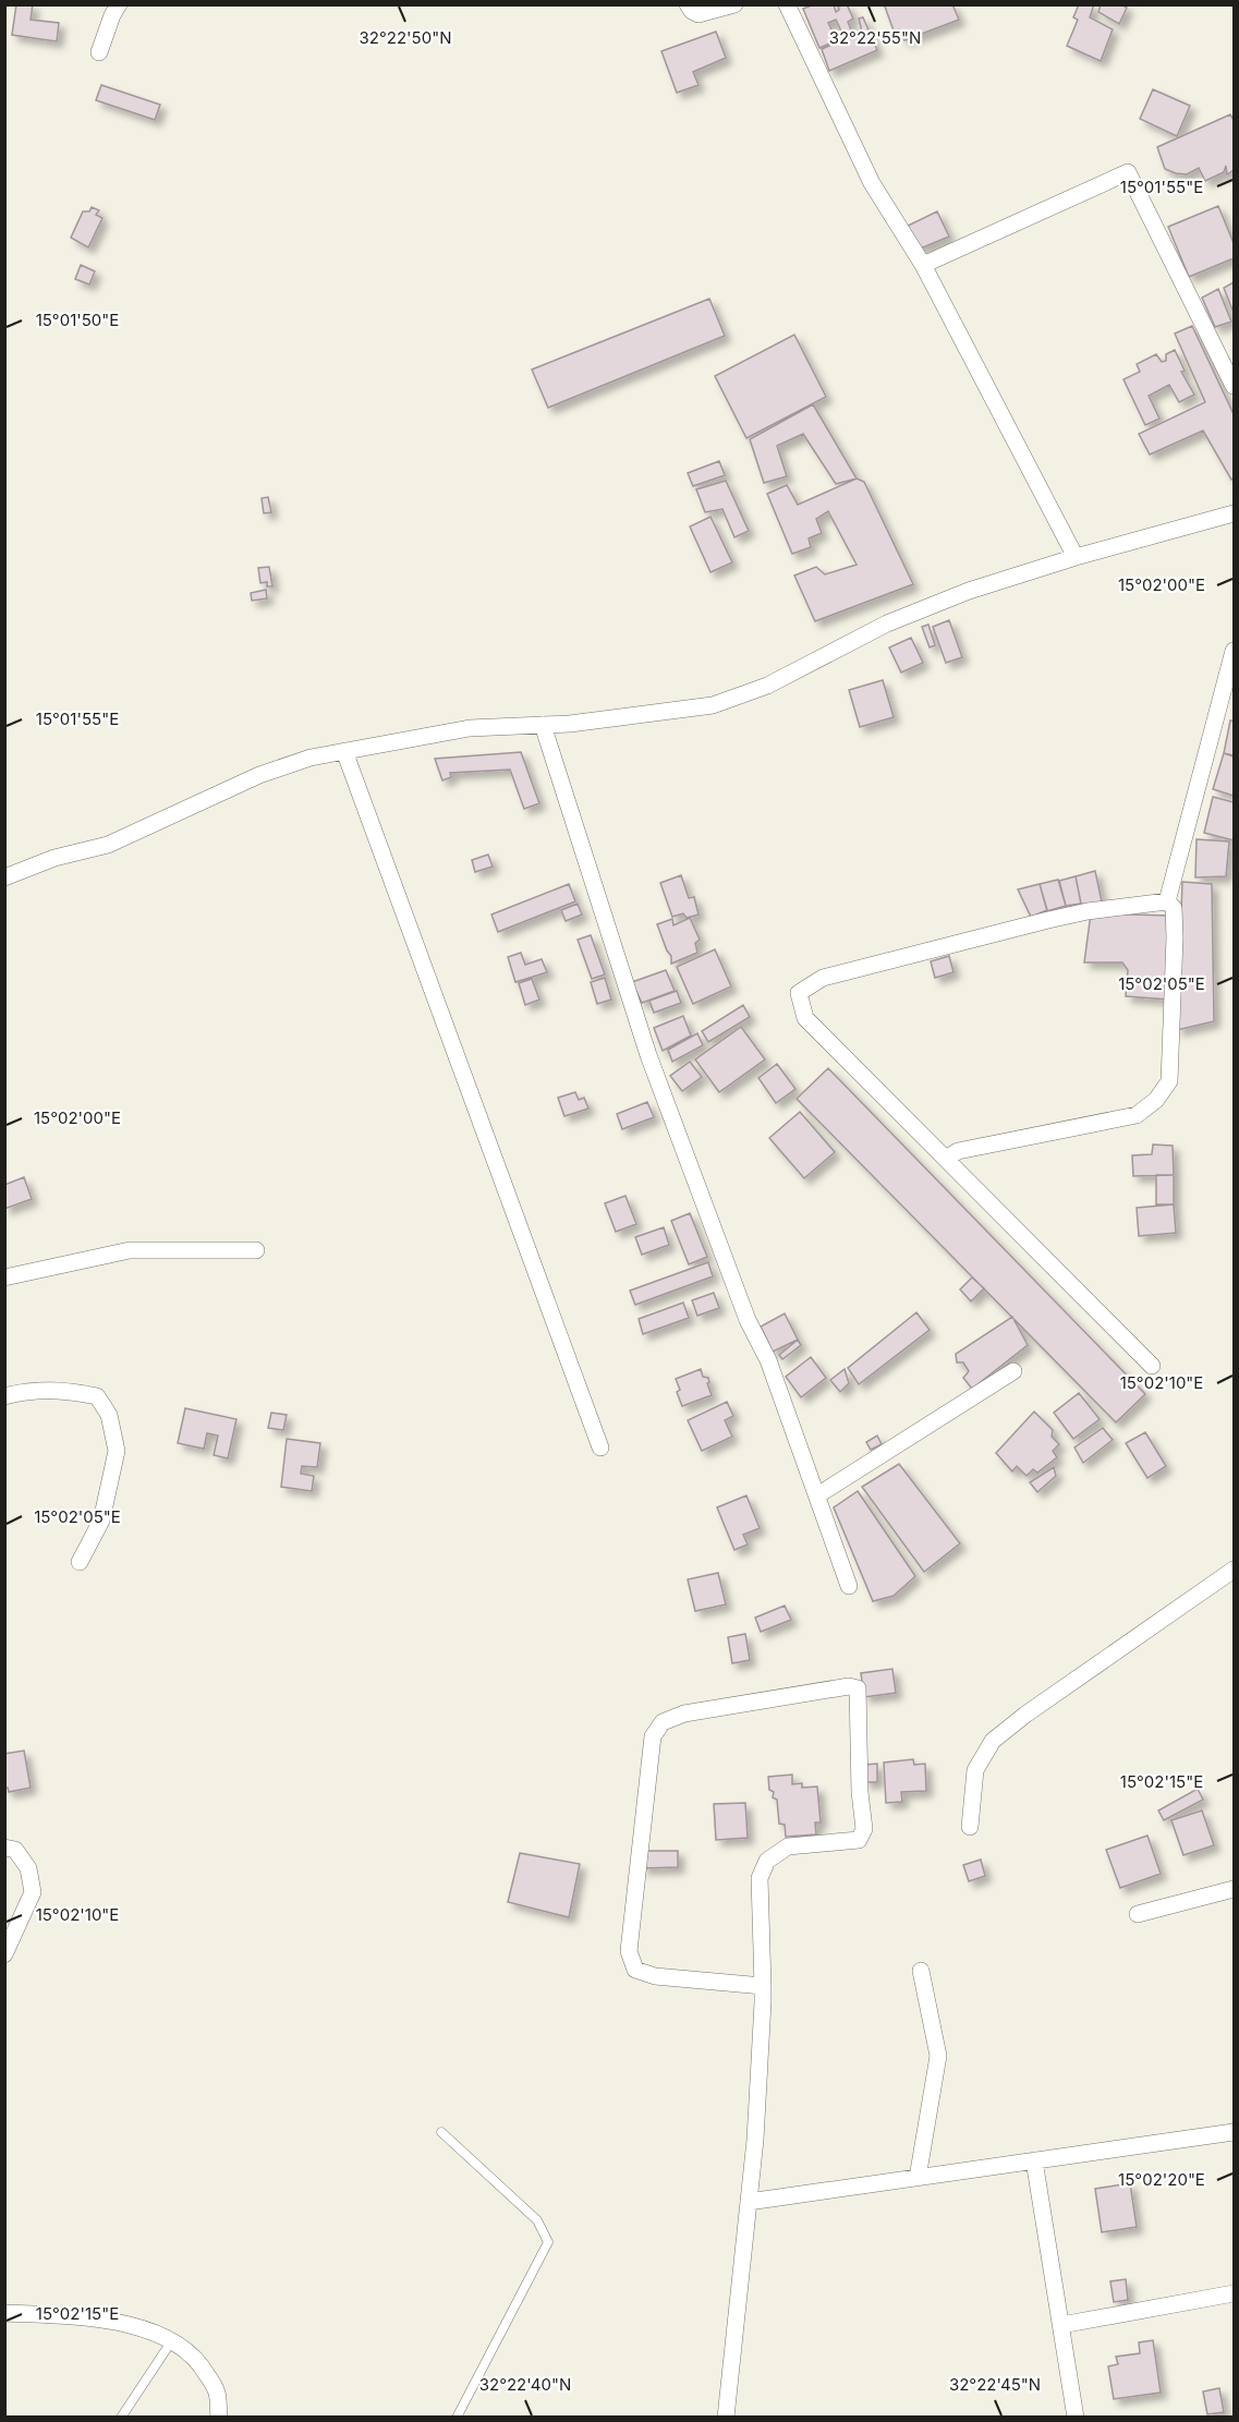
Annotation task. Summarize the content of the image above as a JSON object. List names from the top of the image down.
{
  "coordinates": [
    "32°22'50\"N",
    "32°22'55\"N",
    "15°01'55\"E",
    "15°01'50\"E",
    "15°02'00\"E",
    "15°02'05\"E",
    "15°02'10\"E",
    "15°02'15\"E",
    "15°02'20\"E",
    "32°22'40\"N",
    "32°22'45\"N"
  ]
}
